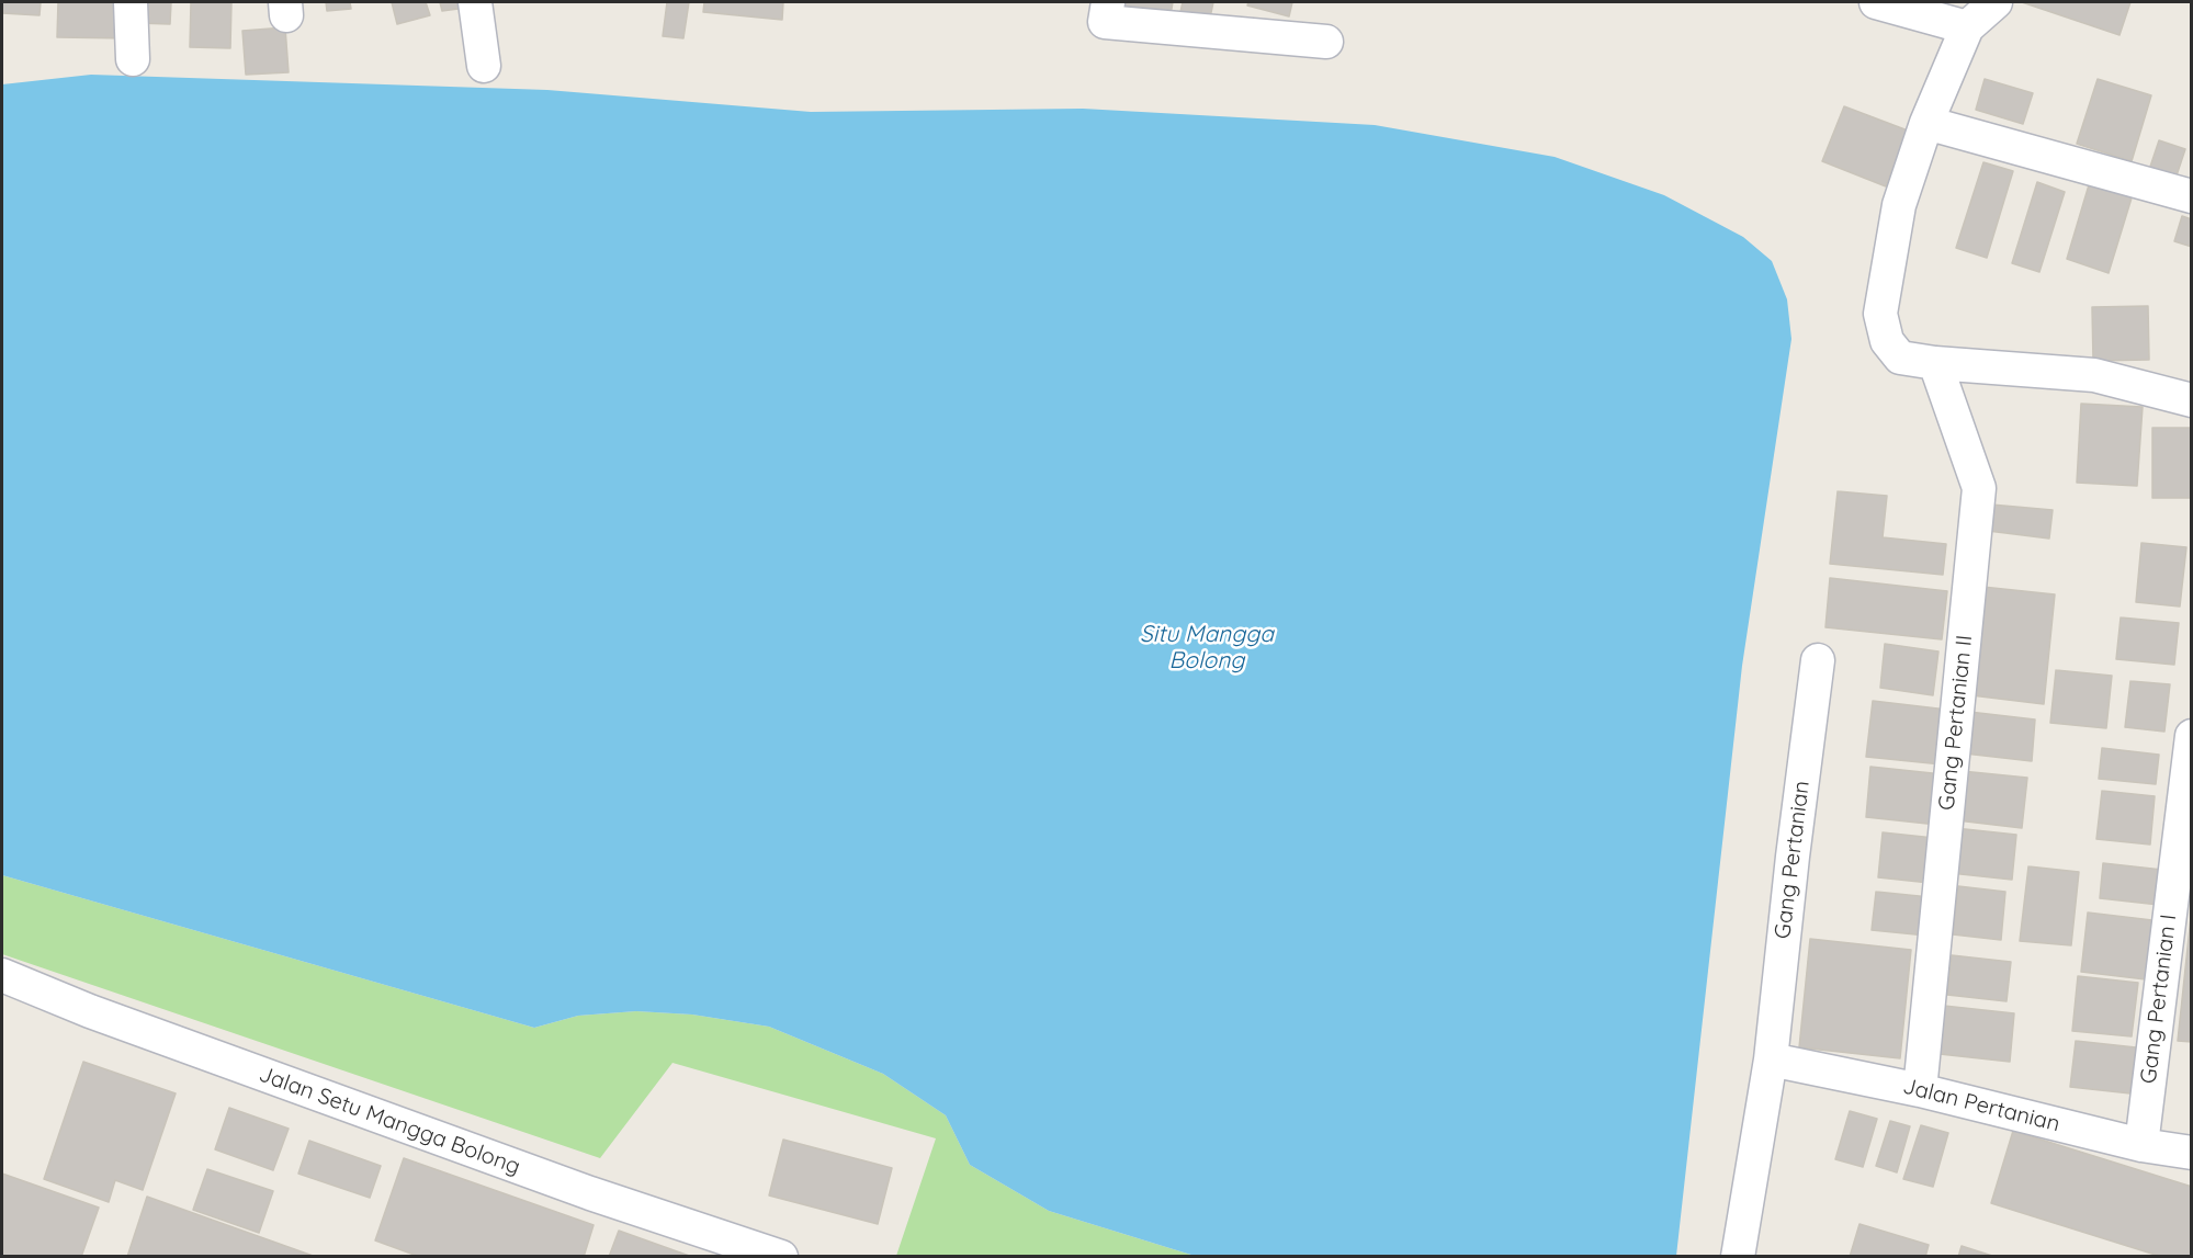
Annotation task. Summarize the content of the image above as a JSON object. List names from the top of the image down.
{
  "streets": {
    "street": [
      "Gang Pertanian II",
      "Gang Pertanian",
      "Gang Pertanian I",
      "Jalan Pertanian",
      "Jalan Setu Mangga Bolong"
    ]
  },
  "crossings": [
    ["Gang Pertanian II", "Jalan Pertanian"],
    ["Gang Pertanian", "Jalan Pertanian"],
    ["Gang Pertanian I", "Jalan Pertanian"]
  ],
  "water": ["Situ Mangga Bolong"]
}
